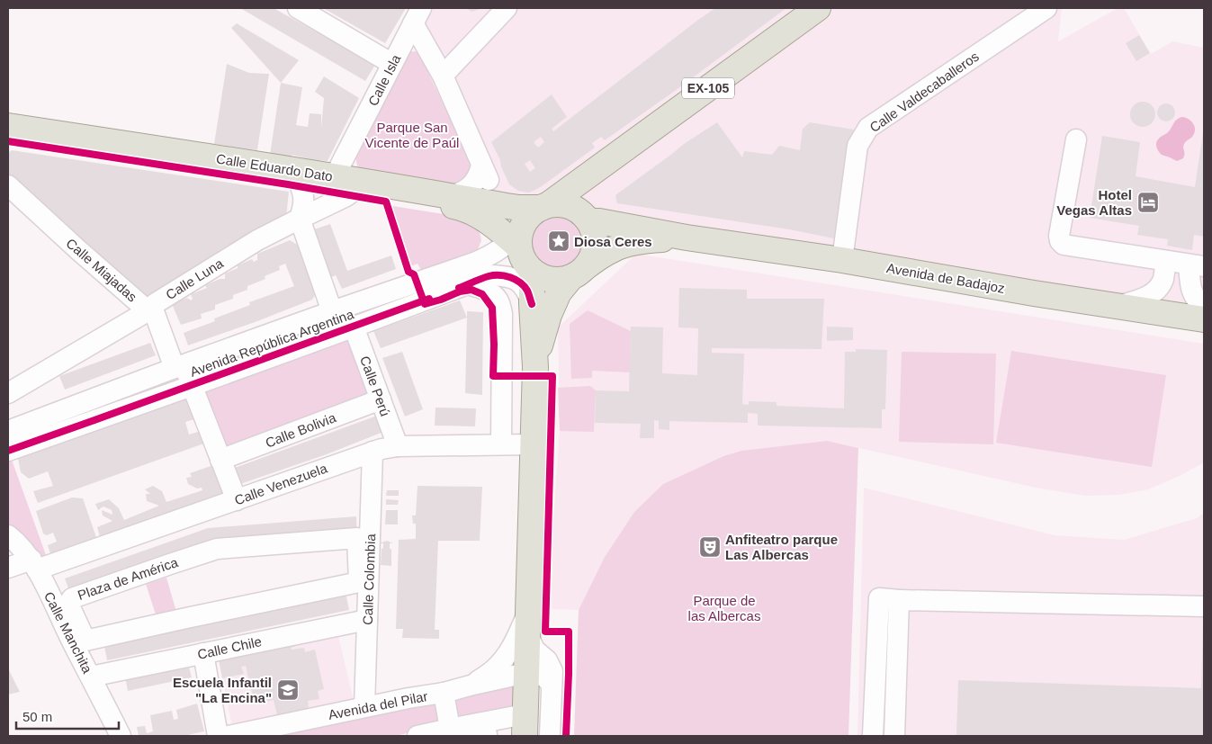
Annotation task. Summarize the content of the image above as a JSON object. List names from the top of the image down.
{
  "streets": {
    "main road": ["EX-105", "Calle Eduardo Dato", "Avenida de Badajoz"],
    "street": [
      "Calle Isla",
      "Calle Valdecaballeros",
      "Calle Miajadas",
      "Calle Luna",
      "Avenida República Argentina",
      "Calle Perú",
      "Calle Bolivia",
      "Calle Venezuela",
      "Plaza de América",
      "Calle Colombia",
      "Calle Manchita",
      "Calle Chile",
      "Avenida del Pilar"
    ]
  },
  "crossings": [
    ["Calle Isla", "Calle Eduardo Dato"],
    ["Calle Isla", "Calle Luna"],
    ["EX-105", "Calle Eduardo Dato"],
    ["EX-105", "Avenida República Argentina"],
    ["Calle Valdecaballeros", "Avenida de Badajoz"],
    ["Calle Eduardo Dato", "Calle Luna"],
    ["Calle Eduardo Dato", "Avenida República Argentina"],
    ["Calle Miajadas", "Calle Luna"],
    ["Calle Miajadas", "Avenida República Argentina"],
    ["Avenida República Argentina", "Calle Perú"],
    ["Calle Perú", "Calle Bolivia"],
    ["Calle Perú", "Calle Venezuela"],
    ["Calle Venezuela", "Calle Colombia"],
    ["Calle Venezuela", "Calle Manchita"],
    ["Calle Colombia", "Calle Chile"],
    ["Calle Colombia", "Avenida del Pilar"],
    ["Calle Manchita", "Calle Chile"]
  ],
  "parks": ["Parque San Vicente de Paúl", "Parque de las Albercas"],
  "places": {
    "hotel": ["Hotel Vegas Altas"],
    "place": ["Diosa Ceres"],
    "theatre": ["Anfiteatro parque Las Albercas"],
    "school or university": ["Escuela Infantil \"La Encina\""]
  },
  "scale_bar": "50 m"
}
